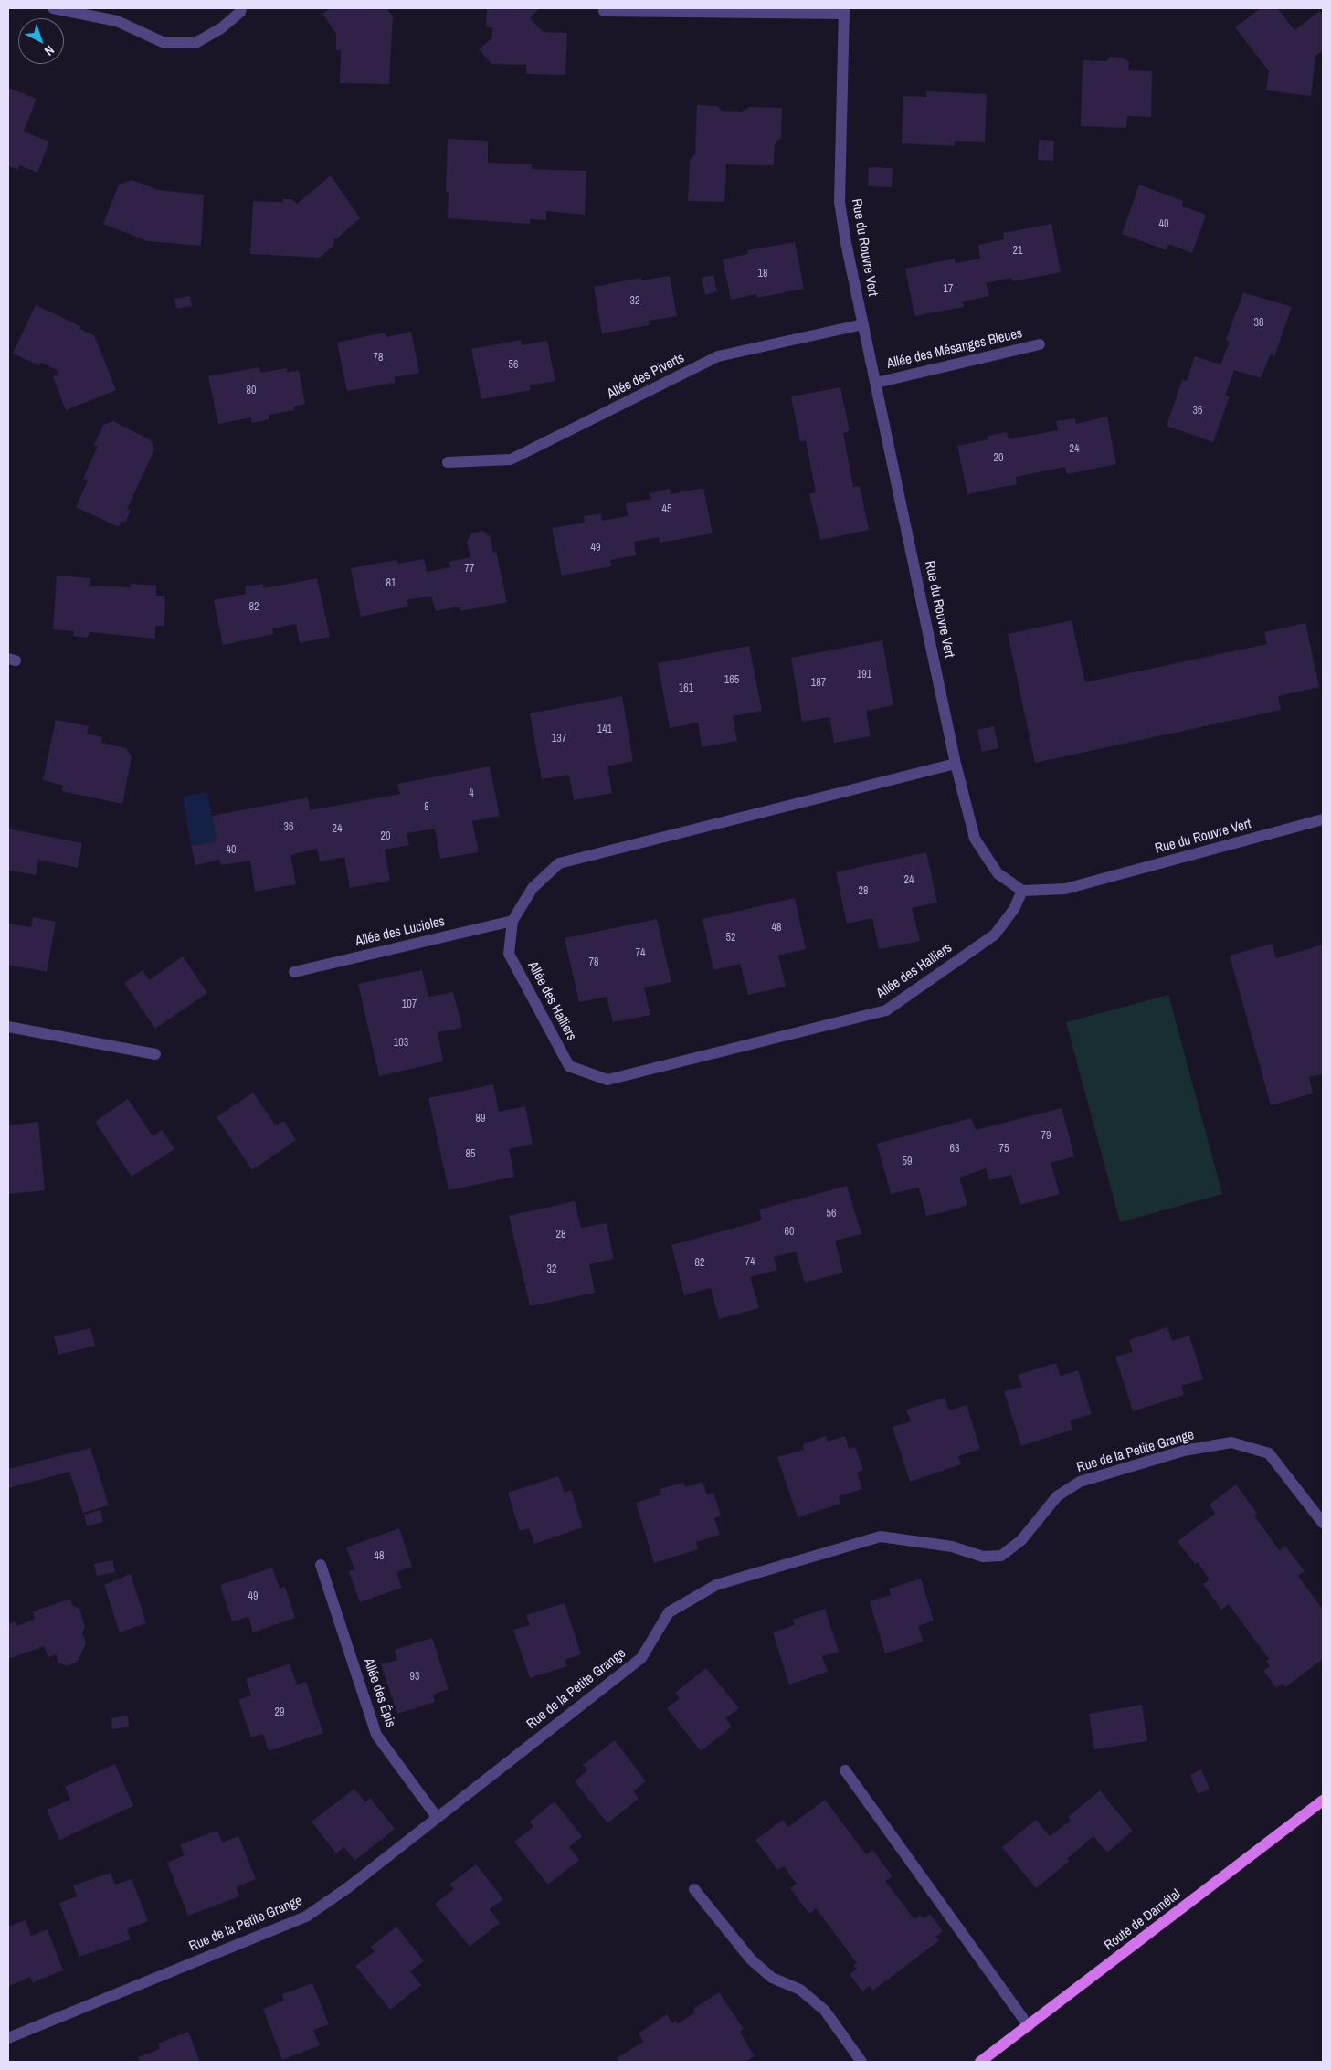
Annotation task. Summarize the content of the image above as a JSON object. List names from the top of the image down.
{
  "streets": {
    "main road": ["Route de Darnétal"],
    "street": [
      "Rue du Rouvre Vert",
      "Allée des Mésanges Bleues",
      "Allée des Piverts",
      "Allée des Lucioles",
      "Allée des Halliers",
      "Rue de la Petite Grange",
      "Allée des Épis"
    ]
  },
  "crossings": [
    ["Rue du Rouvre Vert", "Allée des Mésanges Bleues"],
    ["Rue du Rouvre Vert", "Allée des Piverts"],
    ["Rue du Rouvre Vert", "Allée des Halliers"],
    ["Allée des Lucioles", "Allée des Halliers"],
    ["Rue de la Petite Grange", "Allée des Épis"]
  ],
  "house_numbers": [
    "40",
    "21",
    "18",
    "17",
    "32",
    "38",
    "78",
    "56",
    "80",
    "36",
    "24",
    "20",
    "45",
    "49",
    "77",
    "81",
    "82",
    "191",
    "165",
    "187",
    "161",
    "141",
    "137",
    "4",
    "8",
    "36",
    "24",
    "20",
    "40",
    "24",
    "28",
    "48",
    "52",
    "74",
    "78",
    "107",
    "103",
    "89",
    "79",
    "63",
    "75",
    "85",
    "59",
    "56",
    "60",
    "28",
    "74",
    "82",
    "32",
    "48",
    "49",
    "93",
    "29"
  ],
  "north": "bottom right"
}
